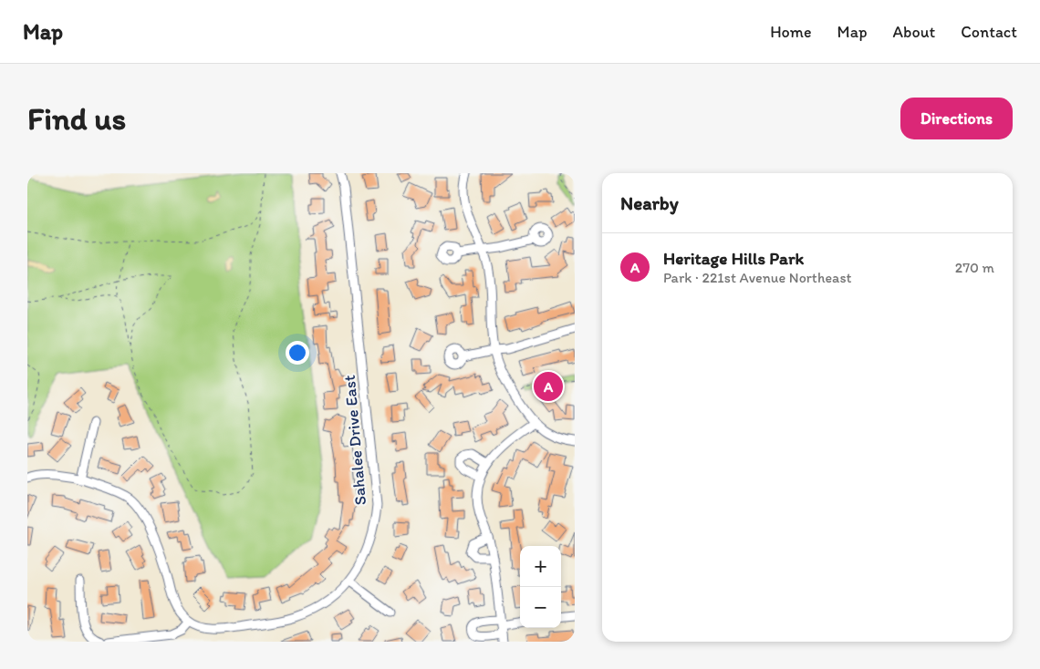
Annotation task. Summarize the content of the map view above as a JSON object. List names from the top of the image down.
{
  "streets": {
    "street": ["Sahalee Drive East"]
  },
  "page": {
    "header": "Map",
    "nav": [
      "Home",
      "Map",
      "About",
      "Contact"
    ],
    "buttons": "Directions",
    "title": "Find us",
    "heading": "Nearby",
    "list": [
      {
        "mark": "A",
        "name": "Heritage Hills Park",
        "note": "Park · 221st Avenue Northeast",
        "value": "270 m"
      }
    ],
    "pins": "A",
    "map_buttons": ["+", "−"]
  }
}
